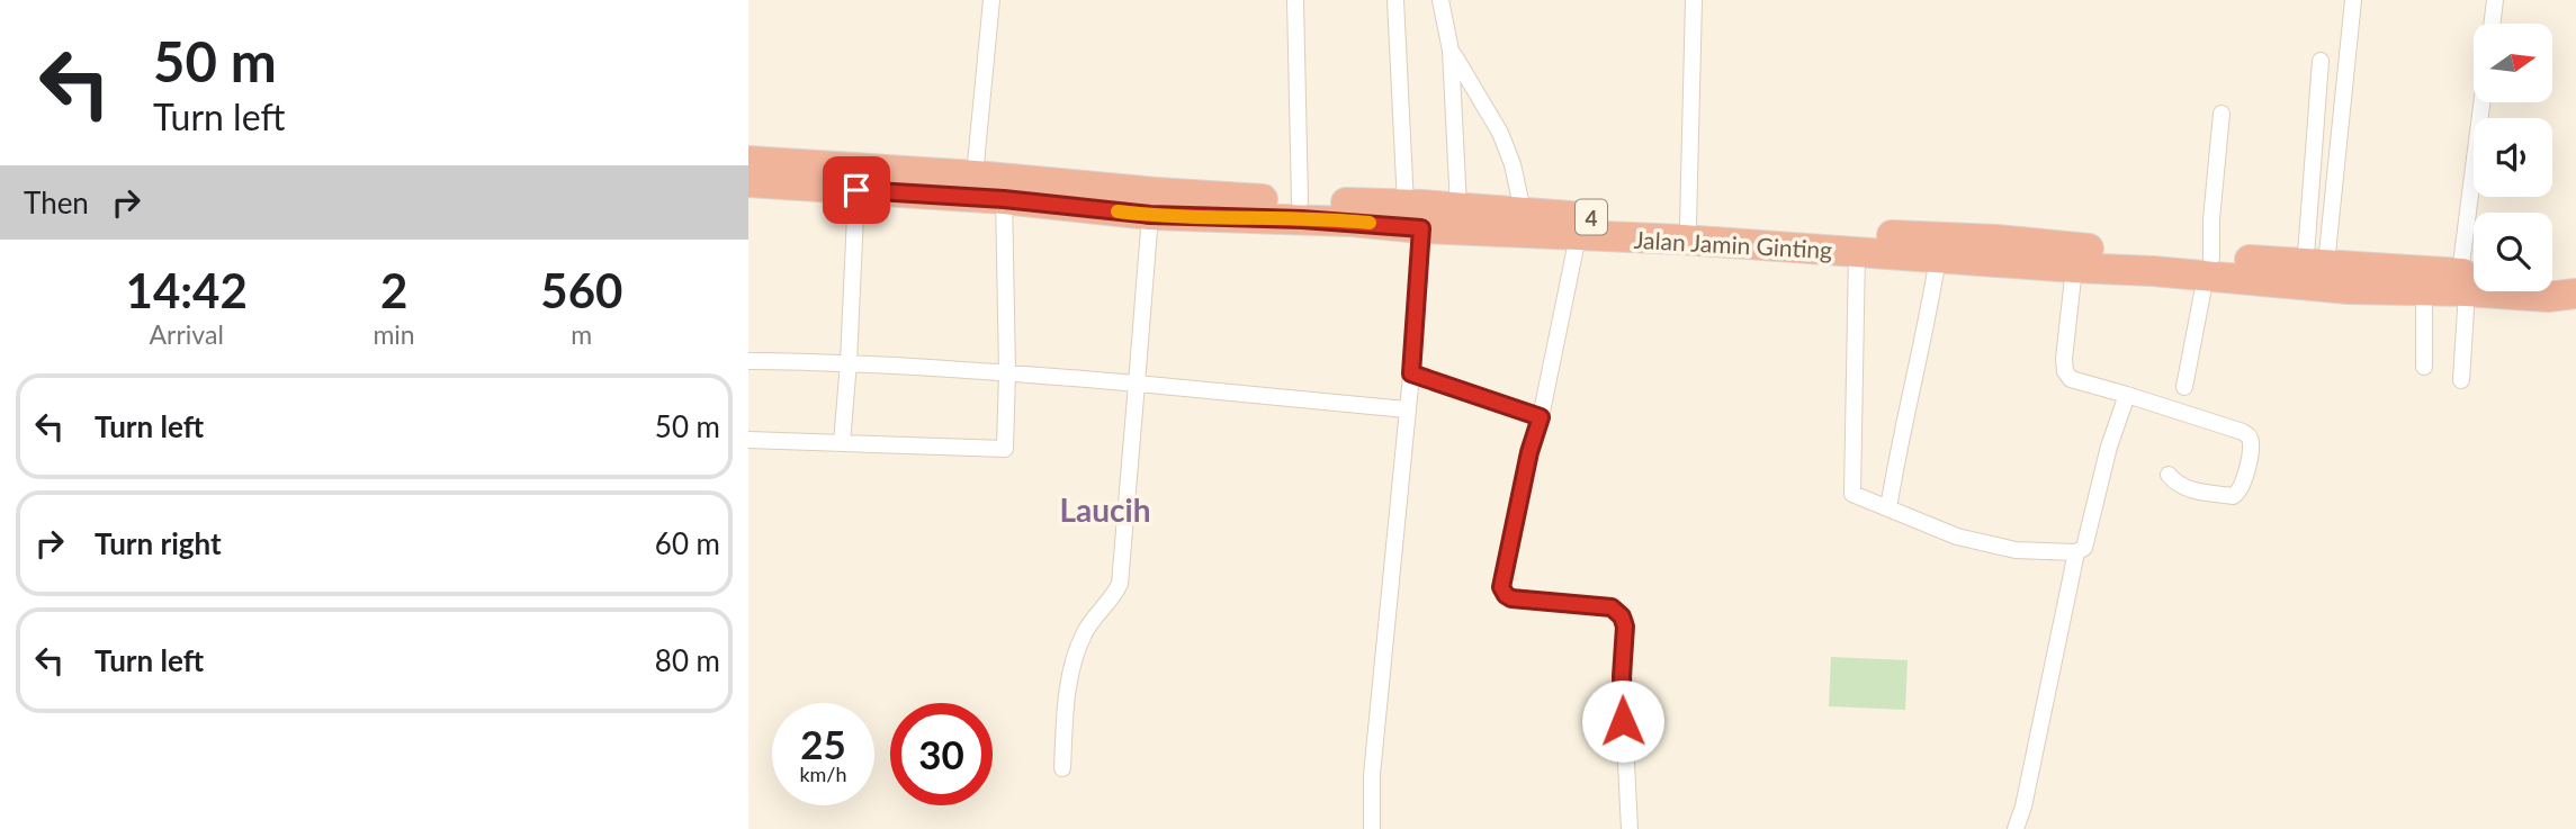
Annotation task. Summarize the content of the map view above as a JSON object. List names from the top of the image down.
{
  "streets": {
    "highway": ["4", "Jalan Jamin Ginting"]
  },
  "districts": ["Laucih"],
  "north": "right",
  "page": {
    "turn": ["50 m", "Turn left"],
    "then": "Then",
    "eta": [
      "14:42",
      "Arrival",
      "2",
      "min",
      "560",
      "m"
    ],
    "list": [
      {
        "name": "Turn left",
        "value": "50 m"
      },
      {
        "name": "Turn right",
        "value": "60 m"
      },
      {
        "name": "Turn left",
        "value": "80 m"
      }
    ],
    "speed": "25 km/h",
    "limit": "30"
  }
}
